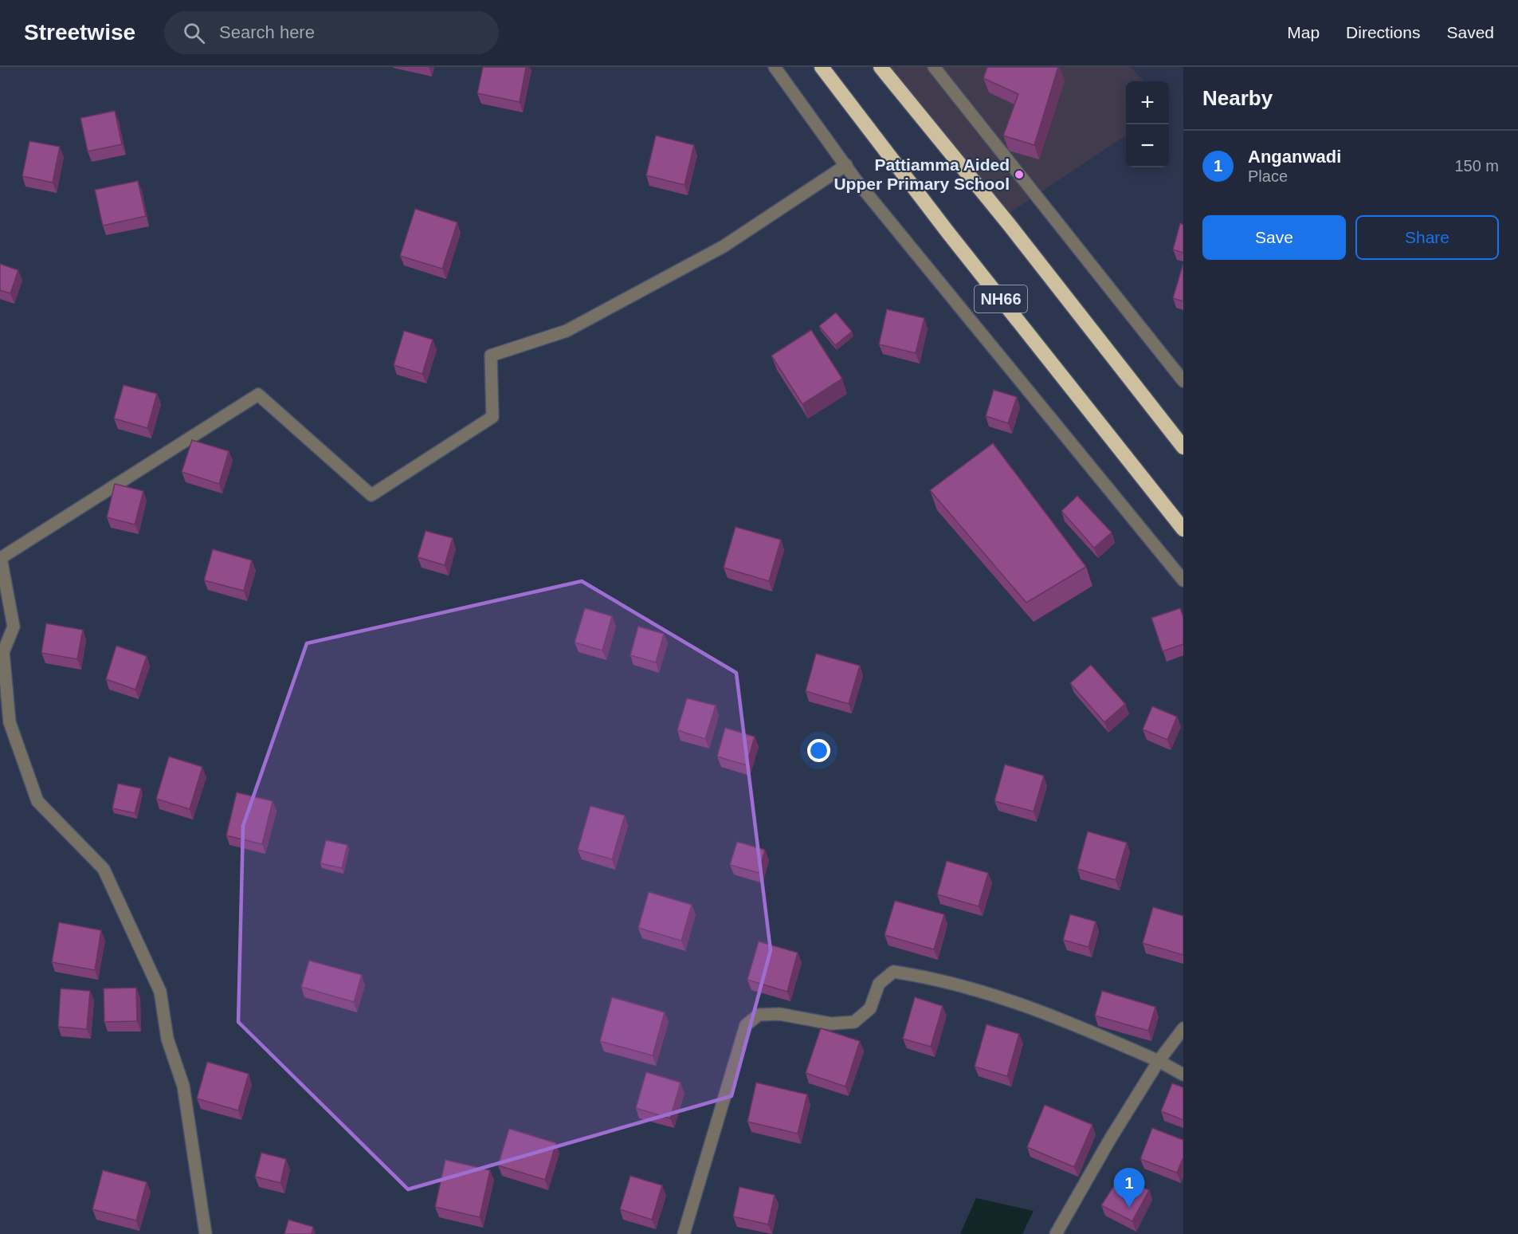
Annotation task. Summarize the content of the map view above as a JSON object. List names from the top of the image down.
{
  "streets": {
    "highway": ["NH66"]
  },
  "places": ["Pattiamma Aided Upper Primary School"],
  "page": {
    "header": "Streetwise",
    "search": "Search here",
    "nav": ["Map", "Directions", "Saved"],
    "heading": "Nearby",
    "map_buttons": ["+", "−"],
    "list": [
      {
        "mark": "1",
        "name": "Anganwadi",
        "note": "Place",
        "value": "150 m"
      }
    ],
    "buttons": ["Save", "Share"],
    "pins": "1"
  }
}
